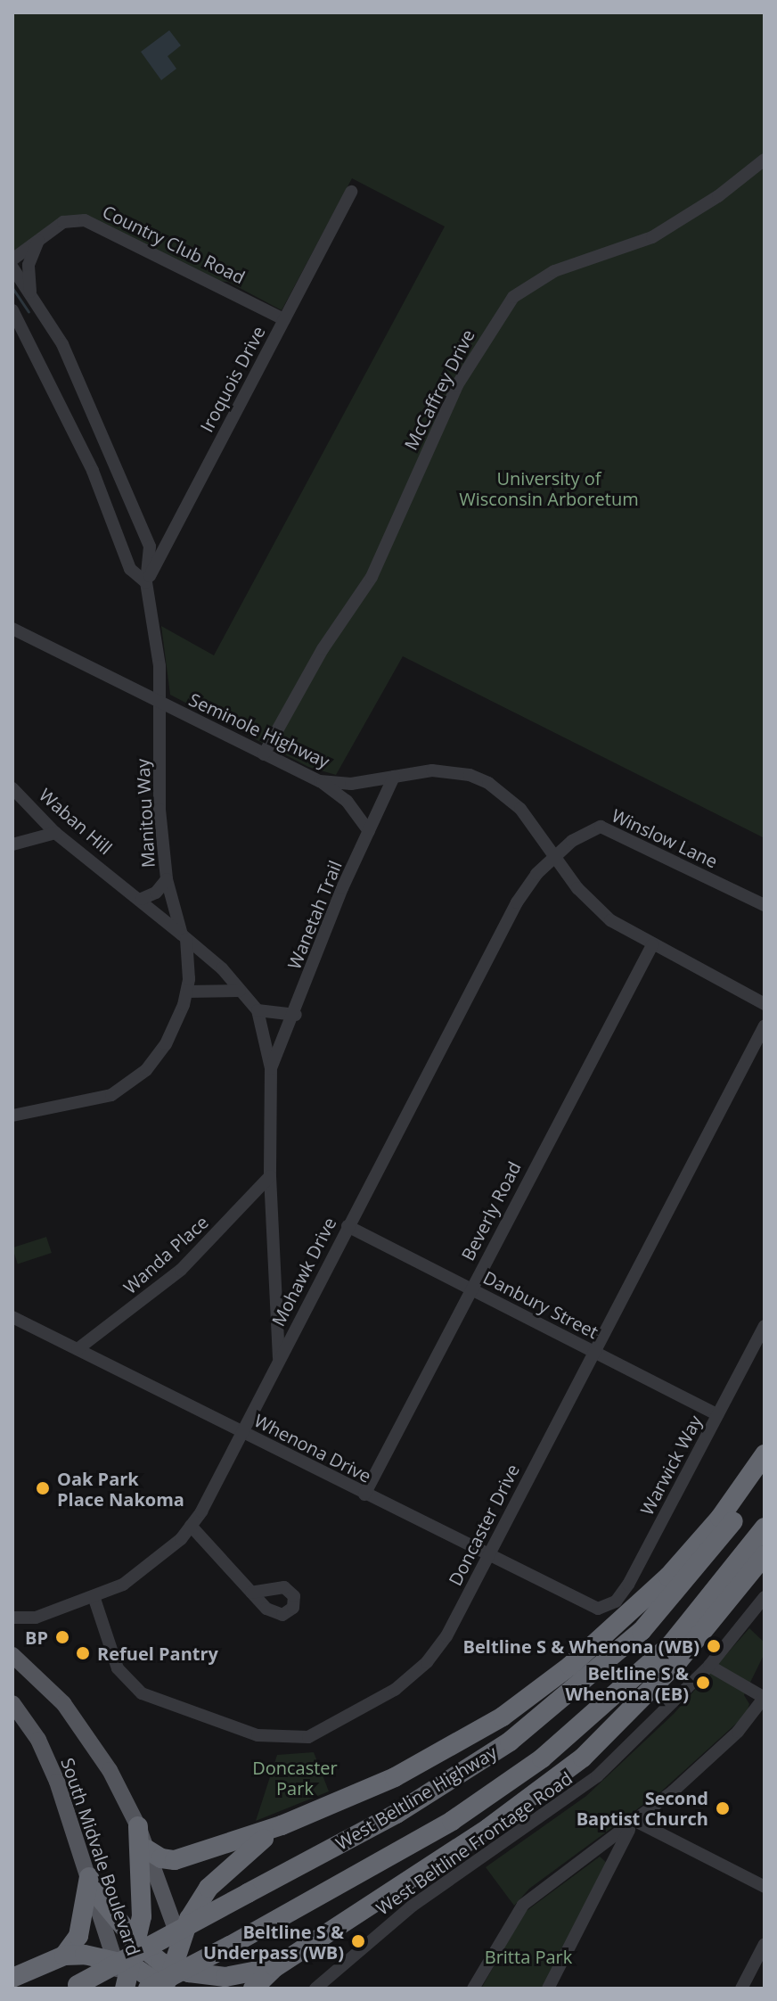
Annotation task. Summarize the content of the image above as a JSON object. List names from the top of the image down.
{
  "streets": {
    "highway": ["West Beltline Highway"],
    "main road": ["South Midvale Boulevard"],
    "street": [
      "Country Club Road",
      "Iroquois Drive",
      "McCaffrey Drive",
      "Seminole Highway",
      "Manitou Way",
      "Waban Hill",
      "Winslow Lane",
      "Wanetah Trail",
      "Beverly Road",
      "Wanda Place",
      "Mohawk Drive",
      "Danbury Street",
      "Whenona Drive",
      "Warwick Way",
      "Doncaster Drive",
      "West Beltline Frontage Road"
    ]
  },
  "crossings": [
    ["Country Club Road", "Iroquois Drive"],
    ["Iroquois Drive", "Manitou Way"],
    ["McCaffrey Drive", "Seminole Highway"],
    ["Seminole Highway", "Manitou Way"],
    ["Seminole Highway", "Winslow Lane"],
    ["Seminole Highway", "Wanetah Trail"],
    ["Seminole Highway", "Beverly Road"],
    ["Seminole Highway", "Mohawk Drive"],
    ["Manitou Way", "Waban Hill"],
    ["Winslow Lane", "Mohawk Drive"],
    ["Beverly Road", "Danbury Street"],
    ["Beverly Road", "Whenona Drive"],
    ["Wanda Place", "Whenona Drive"],
    ["Mohawk Drive", "Danbury Street"],
    ["Mohawk Drive", "Whenona Drive"],
    ["Mohawk Drive", "Doncaster Drive"],
    ["Danbury Street", "Warwick Way"],
    ["Danbury Street", "Doncaster Drive"],
    ["Whenona Drive", "Warwick Way"],
    ["Whenona Drive", "Doncaster Drive"]
  ],
  "parks": ["University of Wisconsin Arboretum", "Doncaster Park", "Britta Park"],
  "places": [
    "Oak Park Place Nakoma",
    "BP",
    "Beltline S & Whenona (WB)",
    "Refuel Pantry",
    "Beltline S & Whenona (EB)",
    "Second Baptist Church",
    "Beltline S & Underpass (WB)"
  ]
}
